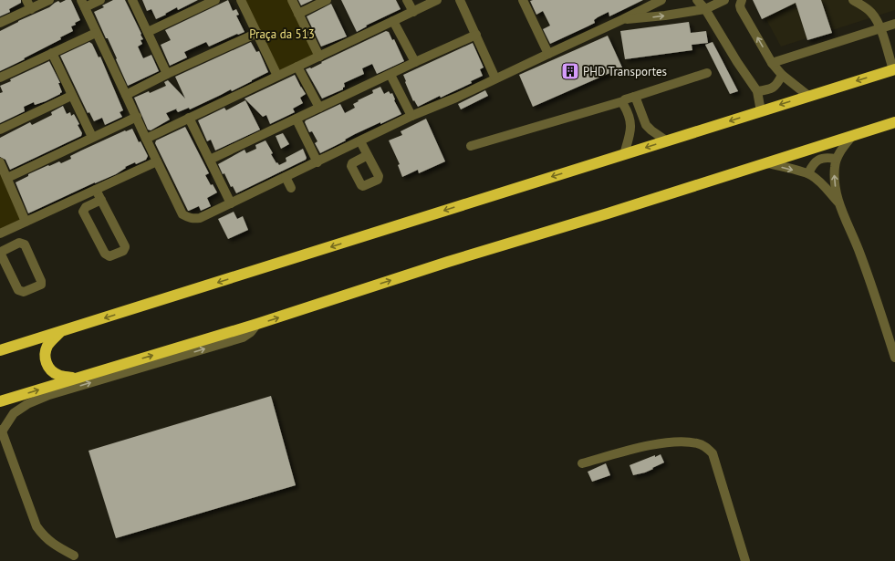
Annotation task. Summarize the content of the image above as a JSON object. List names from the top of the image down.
{
  "parks": ["Praça da 513"],
  "places": {
    "building": ["PHD Transportes"]
  }
}
